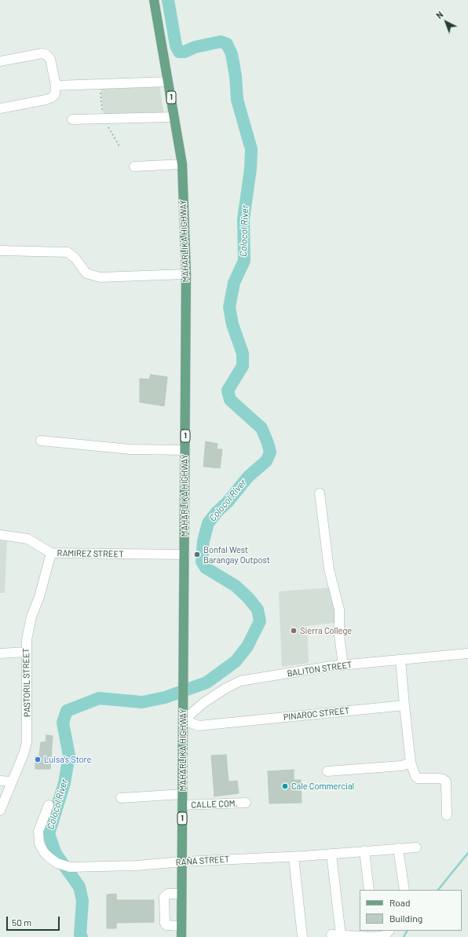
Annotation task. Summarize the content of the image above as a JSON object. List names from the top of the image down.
{
  "streets": {
    "main road": ["1", "MAHARLIKA HIGHWAY"],
    "street": [
      "RAMIREZ STREET",
      "BALITON STREET",
      "PASTORIL STREET",
      "PINAROC STREET",
      "CALLE COM.",
      "RAÑA STREET"
    ]
  },
  "crossings": [
    ["MAHARLIKA HIGHWAY", "RAMIREZ STREET"],
    ["MAHARLIKA HIGHWAY", "BALITON STREET"],
    ["MAHARLIKA HIGHWAY", "PINAROC STREET"],
    ["MAHARLIKA HIGHWAY", "CALLE COM."],
    ["MAHARLIKA HIGHWAY", "RAÑA STREET"],
    ["RAMIREZ STREET", "PASTORIL STREET"],
    ["BALITON STREET", "PINAROC STREET"]
  ],
  "water": ["Colocol River"],
  "places": [
    "Bonfal West Barangay Outpost",
    "Sierra College",
    "Luisa's Store",
    "Cale Commercial"
  ],
  "legend": ["Road", "Building"],
  "scale_bar": "50 m",
  "north": "top left"
}
